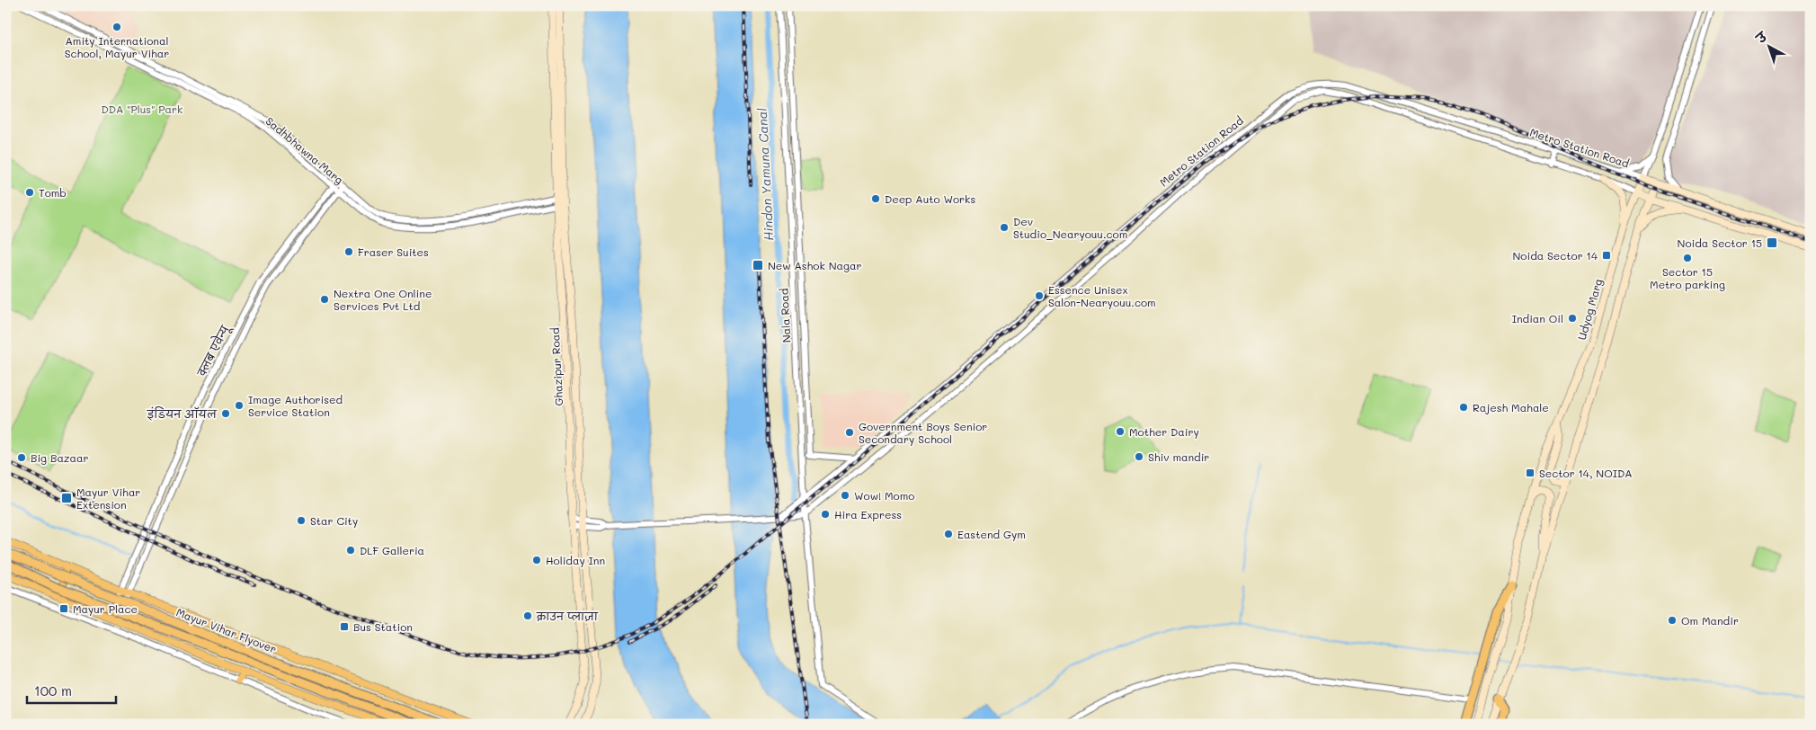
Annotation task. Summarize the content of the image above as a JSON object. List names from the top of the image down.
{
  "streets": {
    "highway": ["Mayur Vihar Flyover"],
    "main road": ["Udyog Marg", "Ghazipur Road"],
    "street": [
      "Metro Station Road",
      "Sadhbhawna Marg",
      "Nala Road",
      "क्लब एवेन्यू"
    ]
  },
  "crossings": [
    ["Metro Station Road", "Udyog Marg"],
    ["Metro Station Road", "Nala Road"],
    ["Sadhbhawna Marg", "क्लब एवेन्यू"],
    ["Sadhbhawna Marg", "Ghazipur Road"]
  ],
  "water": ["Hindon Yamuna Canal"],
  "parks": ["DDA \"Plus\" Park"],
  "places": {
    "other": [
      "Amity International School, Mayur Vihar",
      "Tomb",
      "Deep Auto Works",
      "Dev Studio_Nearyouu.com",
      "Fraser Suites",
      "Sector 15 Metro parking",
      "Essence Unisex Salon-Nearyouu.com",
      "Nextra One Online Services Pvt Ltd",
      "Indian Oil",
      "Image Authorised Service Station",
      "Rajesh Mahale",
      "इंडियन ऑयल",
      "Mother Dairy",
      "Government Boys Senior Secondary School",
      "Shiv mandir",
      "Big Bazaar",
      "Wow! Momo",
      "Hira Express",
      "Star City",
      "Eastend Gym",
      "DLF Galleria",
      "Holiday Inn",
      "क्राउन प्लाज़ा",
      "Om Mandir"
    ],
    "transit": [
      "Noida Sector 15",
      "Noida Sector 14",
      "New Ashok Nagar",
      "Sector 14, NOIDA",
      "Mayur Vihar Extension",
      "Mayur Place",
      "Bus Station"
    ]
  },
  "scale_bar": "100 m",
  "north": "top left"
}
